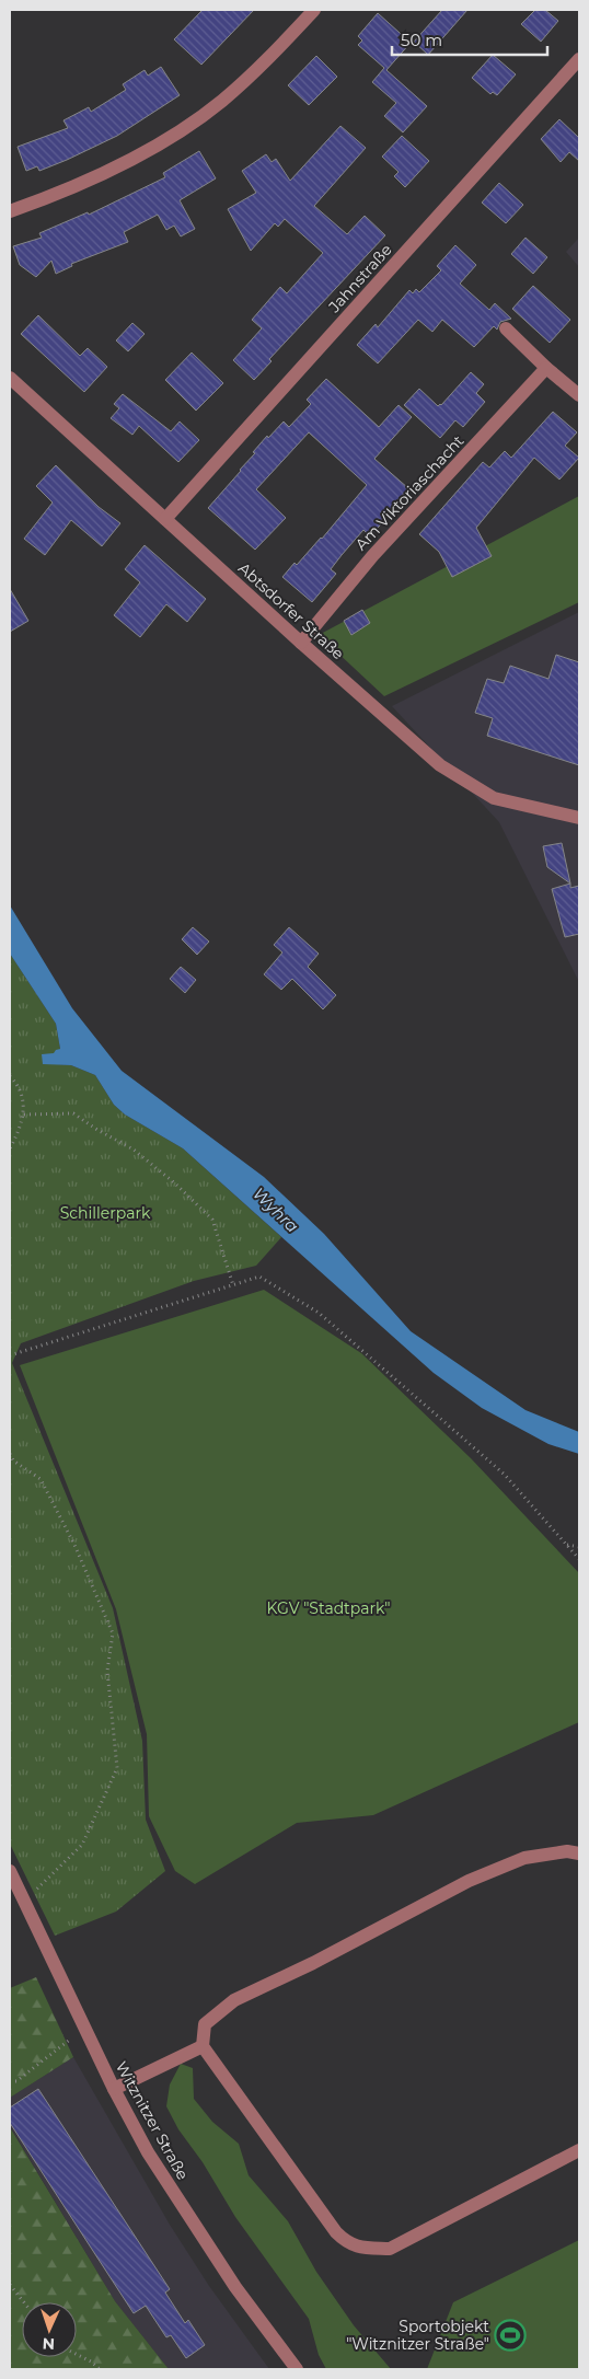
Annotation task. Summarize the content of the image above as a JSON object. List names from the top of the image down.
{
  "streets": {
    "street": [
      "Jahnstraße",
      "Am Viktoriaschacht",
      "Abtsdorfer Straße",
      "Witznitzer Straße"
    ]
  },
  "crossings": [
    ["Jahnstraße", "Abtsdorfer Straße"],
    ["Am Viktoriaschacht", "Abtsdorfer Straße"]
  ],
  "water": ["Wyhra"],
  "parks": ["Schillerpark", "KGV \"Stadtpark\""],
  "places": {
    "sports": ["Sportobjekt \"Witznitzer Straße\""]
  },
  "scale_bar": "50 m",
  "north": "bottom"
}
